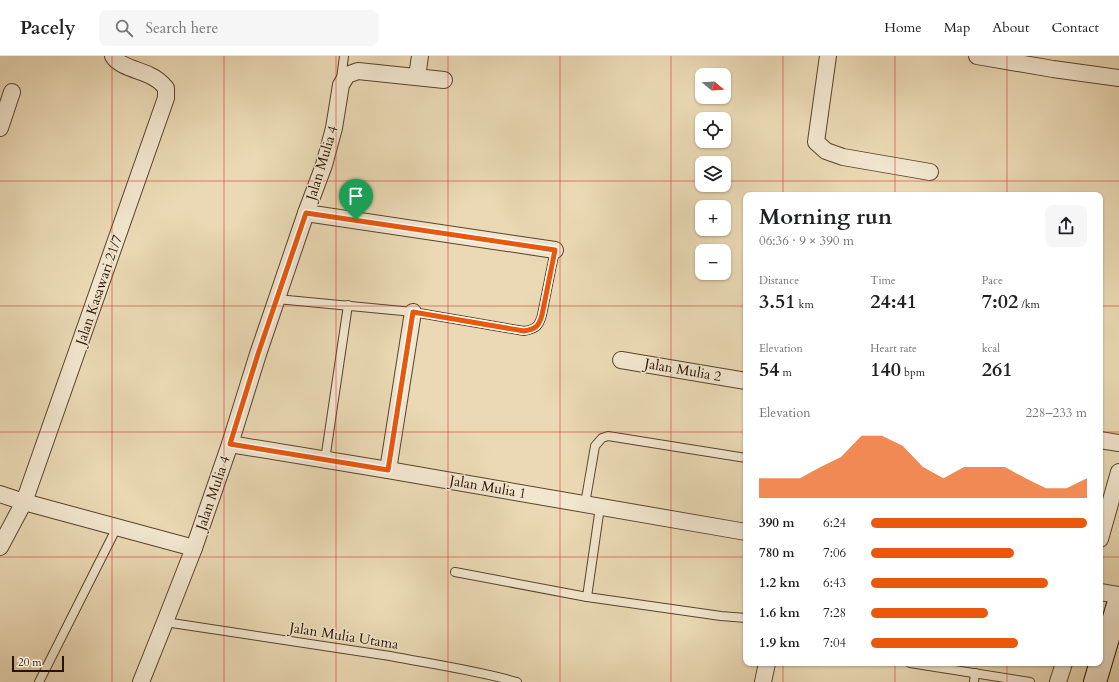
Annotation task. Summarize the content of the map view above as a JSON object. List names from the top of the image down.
{
  "streets": {
    "street": [
      "Jalan Mulia 4",
      "Jalan Kasawari 21/7",
      "Jalan Mulia 2",
      "Jalan Mulia 1"
    ],
    "lane": ["Jalan Mulia Utama"]
  },
  "crossings": [
    ["Jalan Mulia 4", "Jalan Mulia 1"],
    ["Jalan Mulia 4", "Jalan Mulia Utama"]
  ],
  "scale_bar": "20 m",
  "north": "right",
  "page": {
    "header": "Pacely",
    "search": "Search here",
    "nav": [
      "Home",
      "Map",
      "About",
      "Contact"
    ],
    "map_buttons": ["+", "−"],
    "heading": ["Morning run", "06:36 · 9 × 390 m"],
    "stats": [
      ["Distance", "3.51 km"],
      ["Time", "24:41"],
      ["Pace", "7:02 /km"],
      ["Elevation", "54 m"],
      ["Heart rate", "140 bpm"],
      ["kcal", "261"]
    ],
    "chart": ["Elevation", "228–233 m"],
    "list": [
      {
        "name": "390 m",
        "note": "6:24"
      },
      {
        "name": "780 m",
        "note": "7:06"
      },
      {
        "name": "1.2 km",
        "note": "6:43"
      },
      {
        "name": "1.6 km",
        "note": "7:28"
      },
      {
        "name": "1.9 km",
        "note": "7:04"
      }
    ],
    "scale": "20 m"
  }
}
